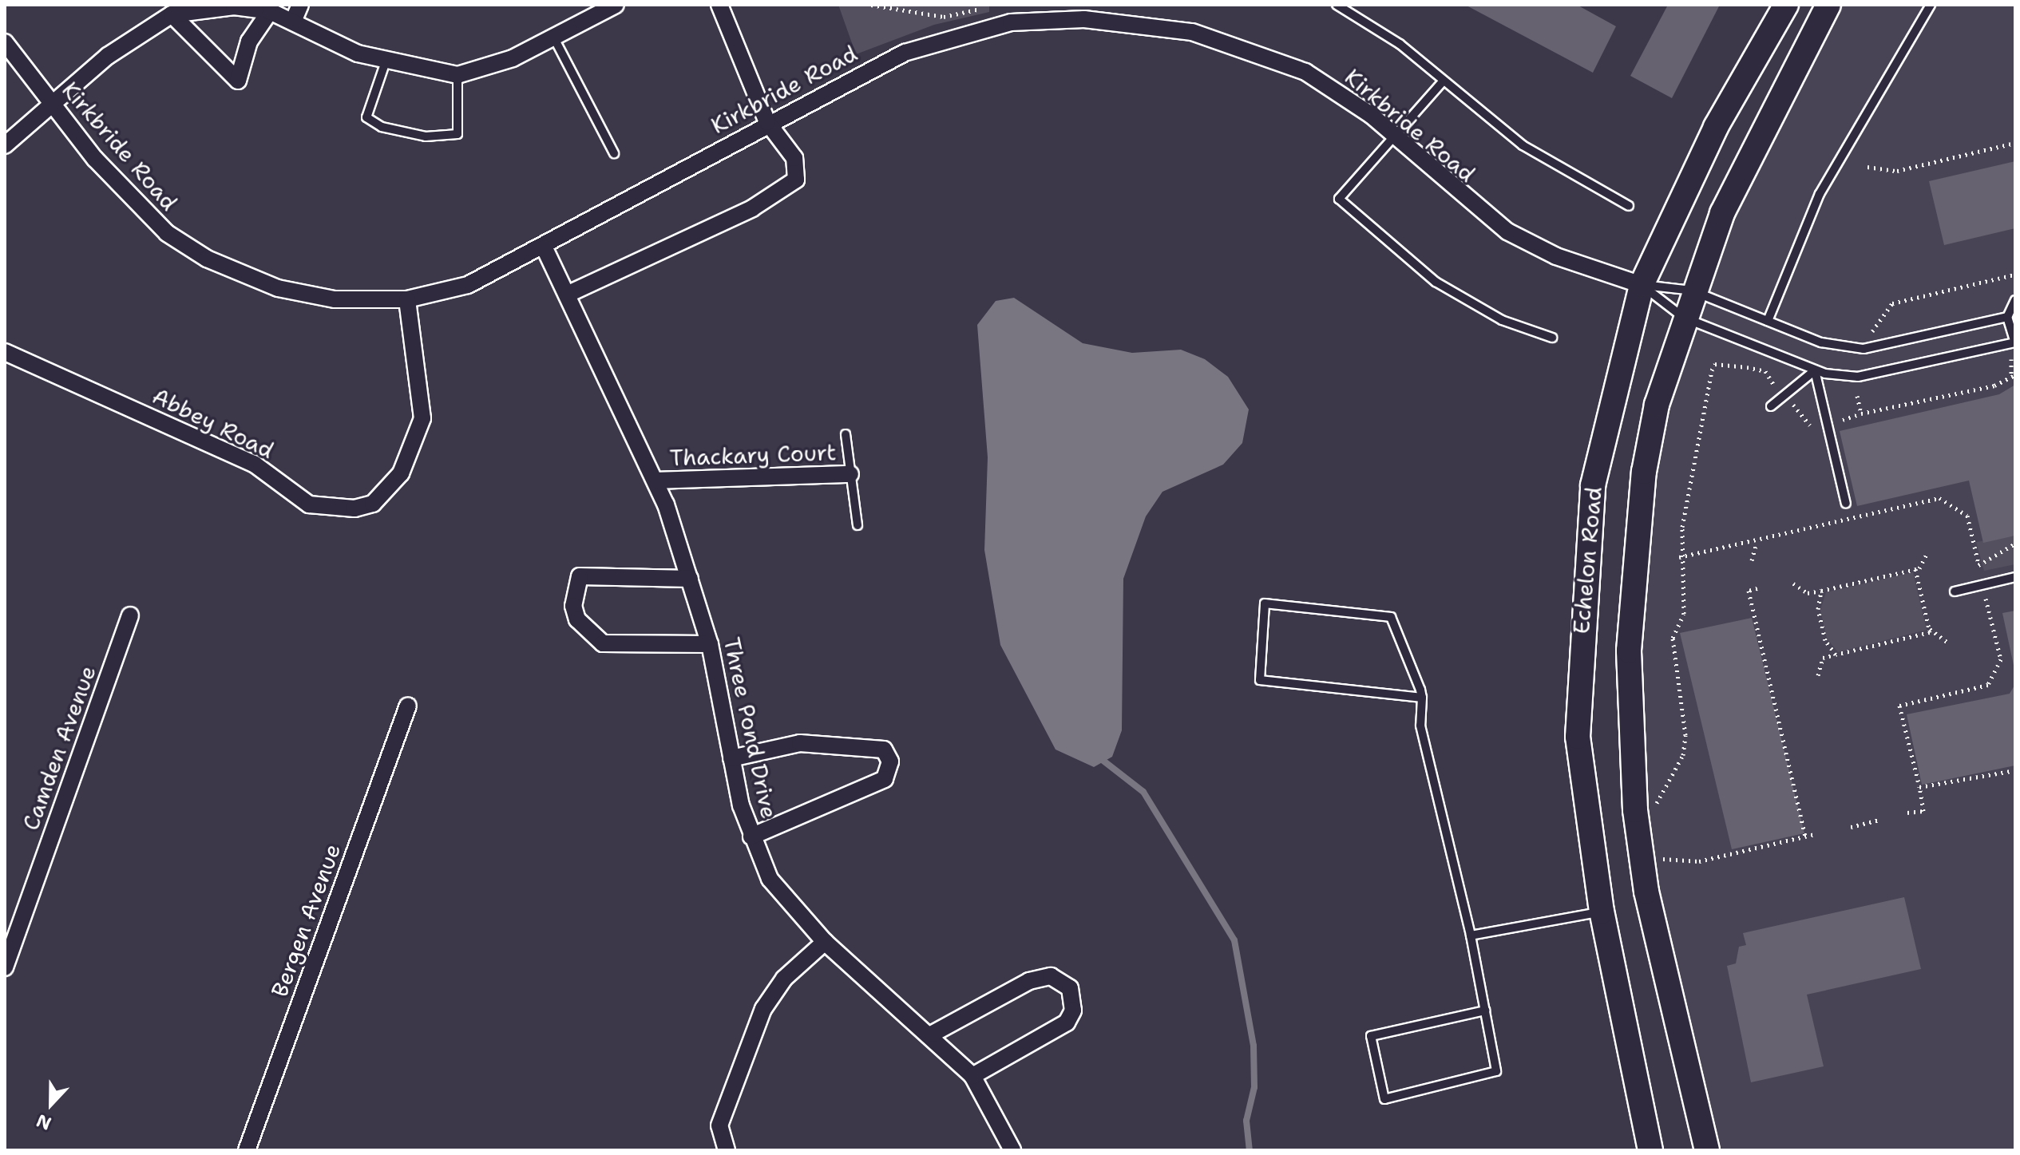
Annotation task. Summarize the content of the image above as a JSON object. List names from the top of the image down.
{
  "streets": {
    "street": [
      "Kirkbride Road",
      "Abbey Road",
      "Thackary Court",
      "Echelon Road",
      "Three Pond Drive",
      "Camden Avenue",
      "Bergen Avenue"
    ]
  },
  "crossings": [
    ["Kirkbride Road", "Abbey Road"],
    ["Kirkbride Road", "Echelon Road"],
    ["Kirkbride Road", "Three Pond Drive"],
    ["Thackary Court", "Three Pond Drive"]
  ],
  "north": "bottom"
}
